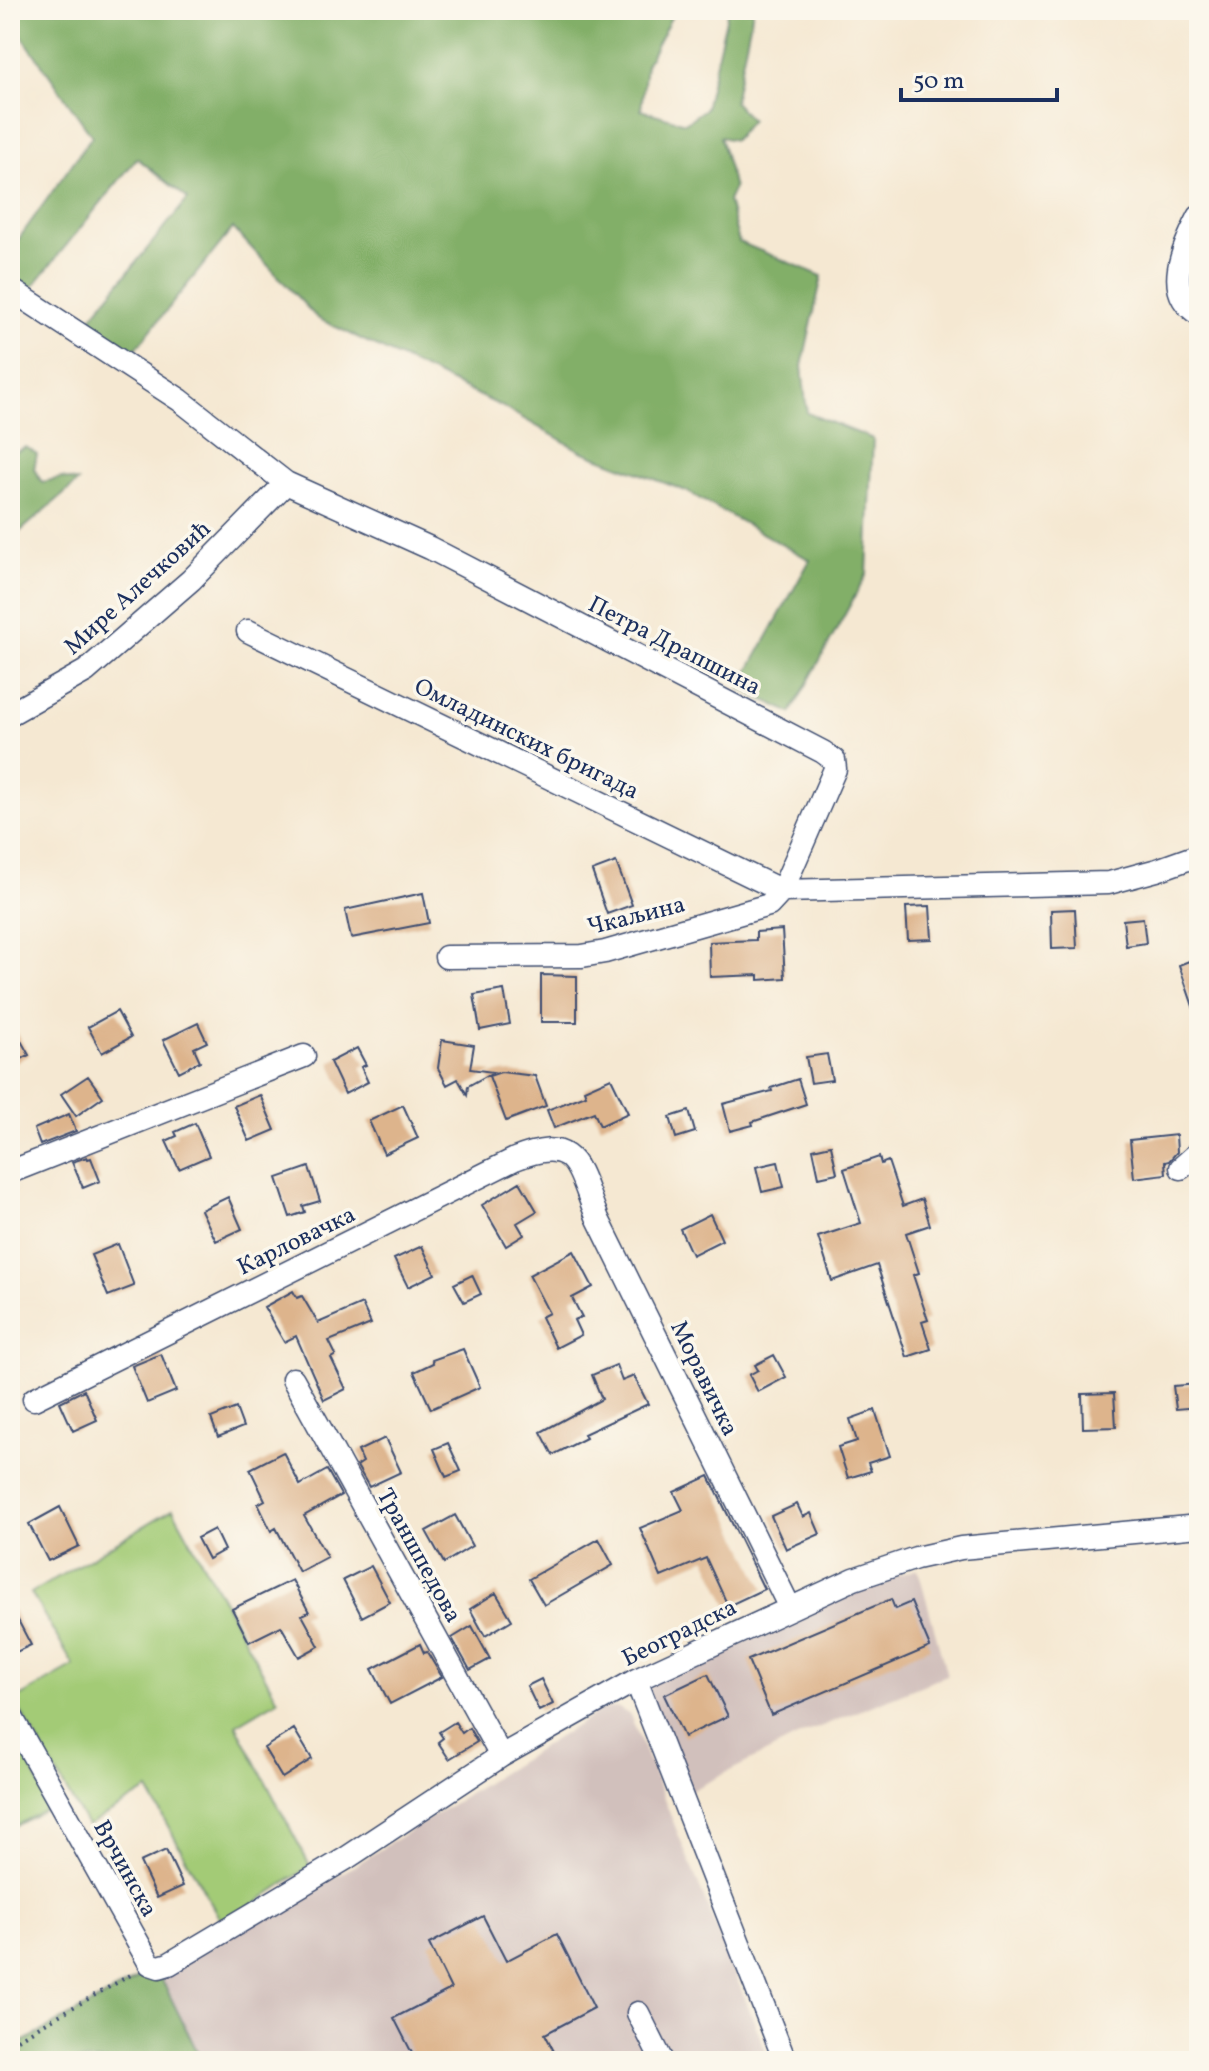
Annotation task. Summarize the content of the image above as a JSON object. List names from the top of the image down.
{
  "streets": {
    "street": [
      "Мире Алечковић",
      "Петра Драпшина",
      "Омладинских бригада",
      "Чкаљина",
      "Карловачка",
      "Моравичка",
      "Траншпедова",
      "Београдска",
      "Врчинска"
    ]
  },
  "crossings": [
    ["Мире Алечковић", "Петра Драпшина"],
    ["Петра Драпшина", "Омладинских бригада"],
    ["Петра Драпшина", "Чкаљина"],
    ["Омладинских бригада", "Чкаљина"],
    ["Карловачка", "Моравичка"],
    ["Моравичка", "Београдска"],
    ["Траншпедова", "Београдска"],
    ["Београдска", "Врчинска"]
  ],
  "scale_bar": "50 m"
}
